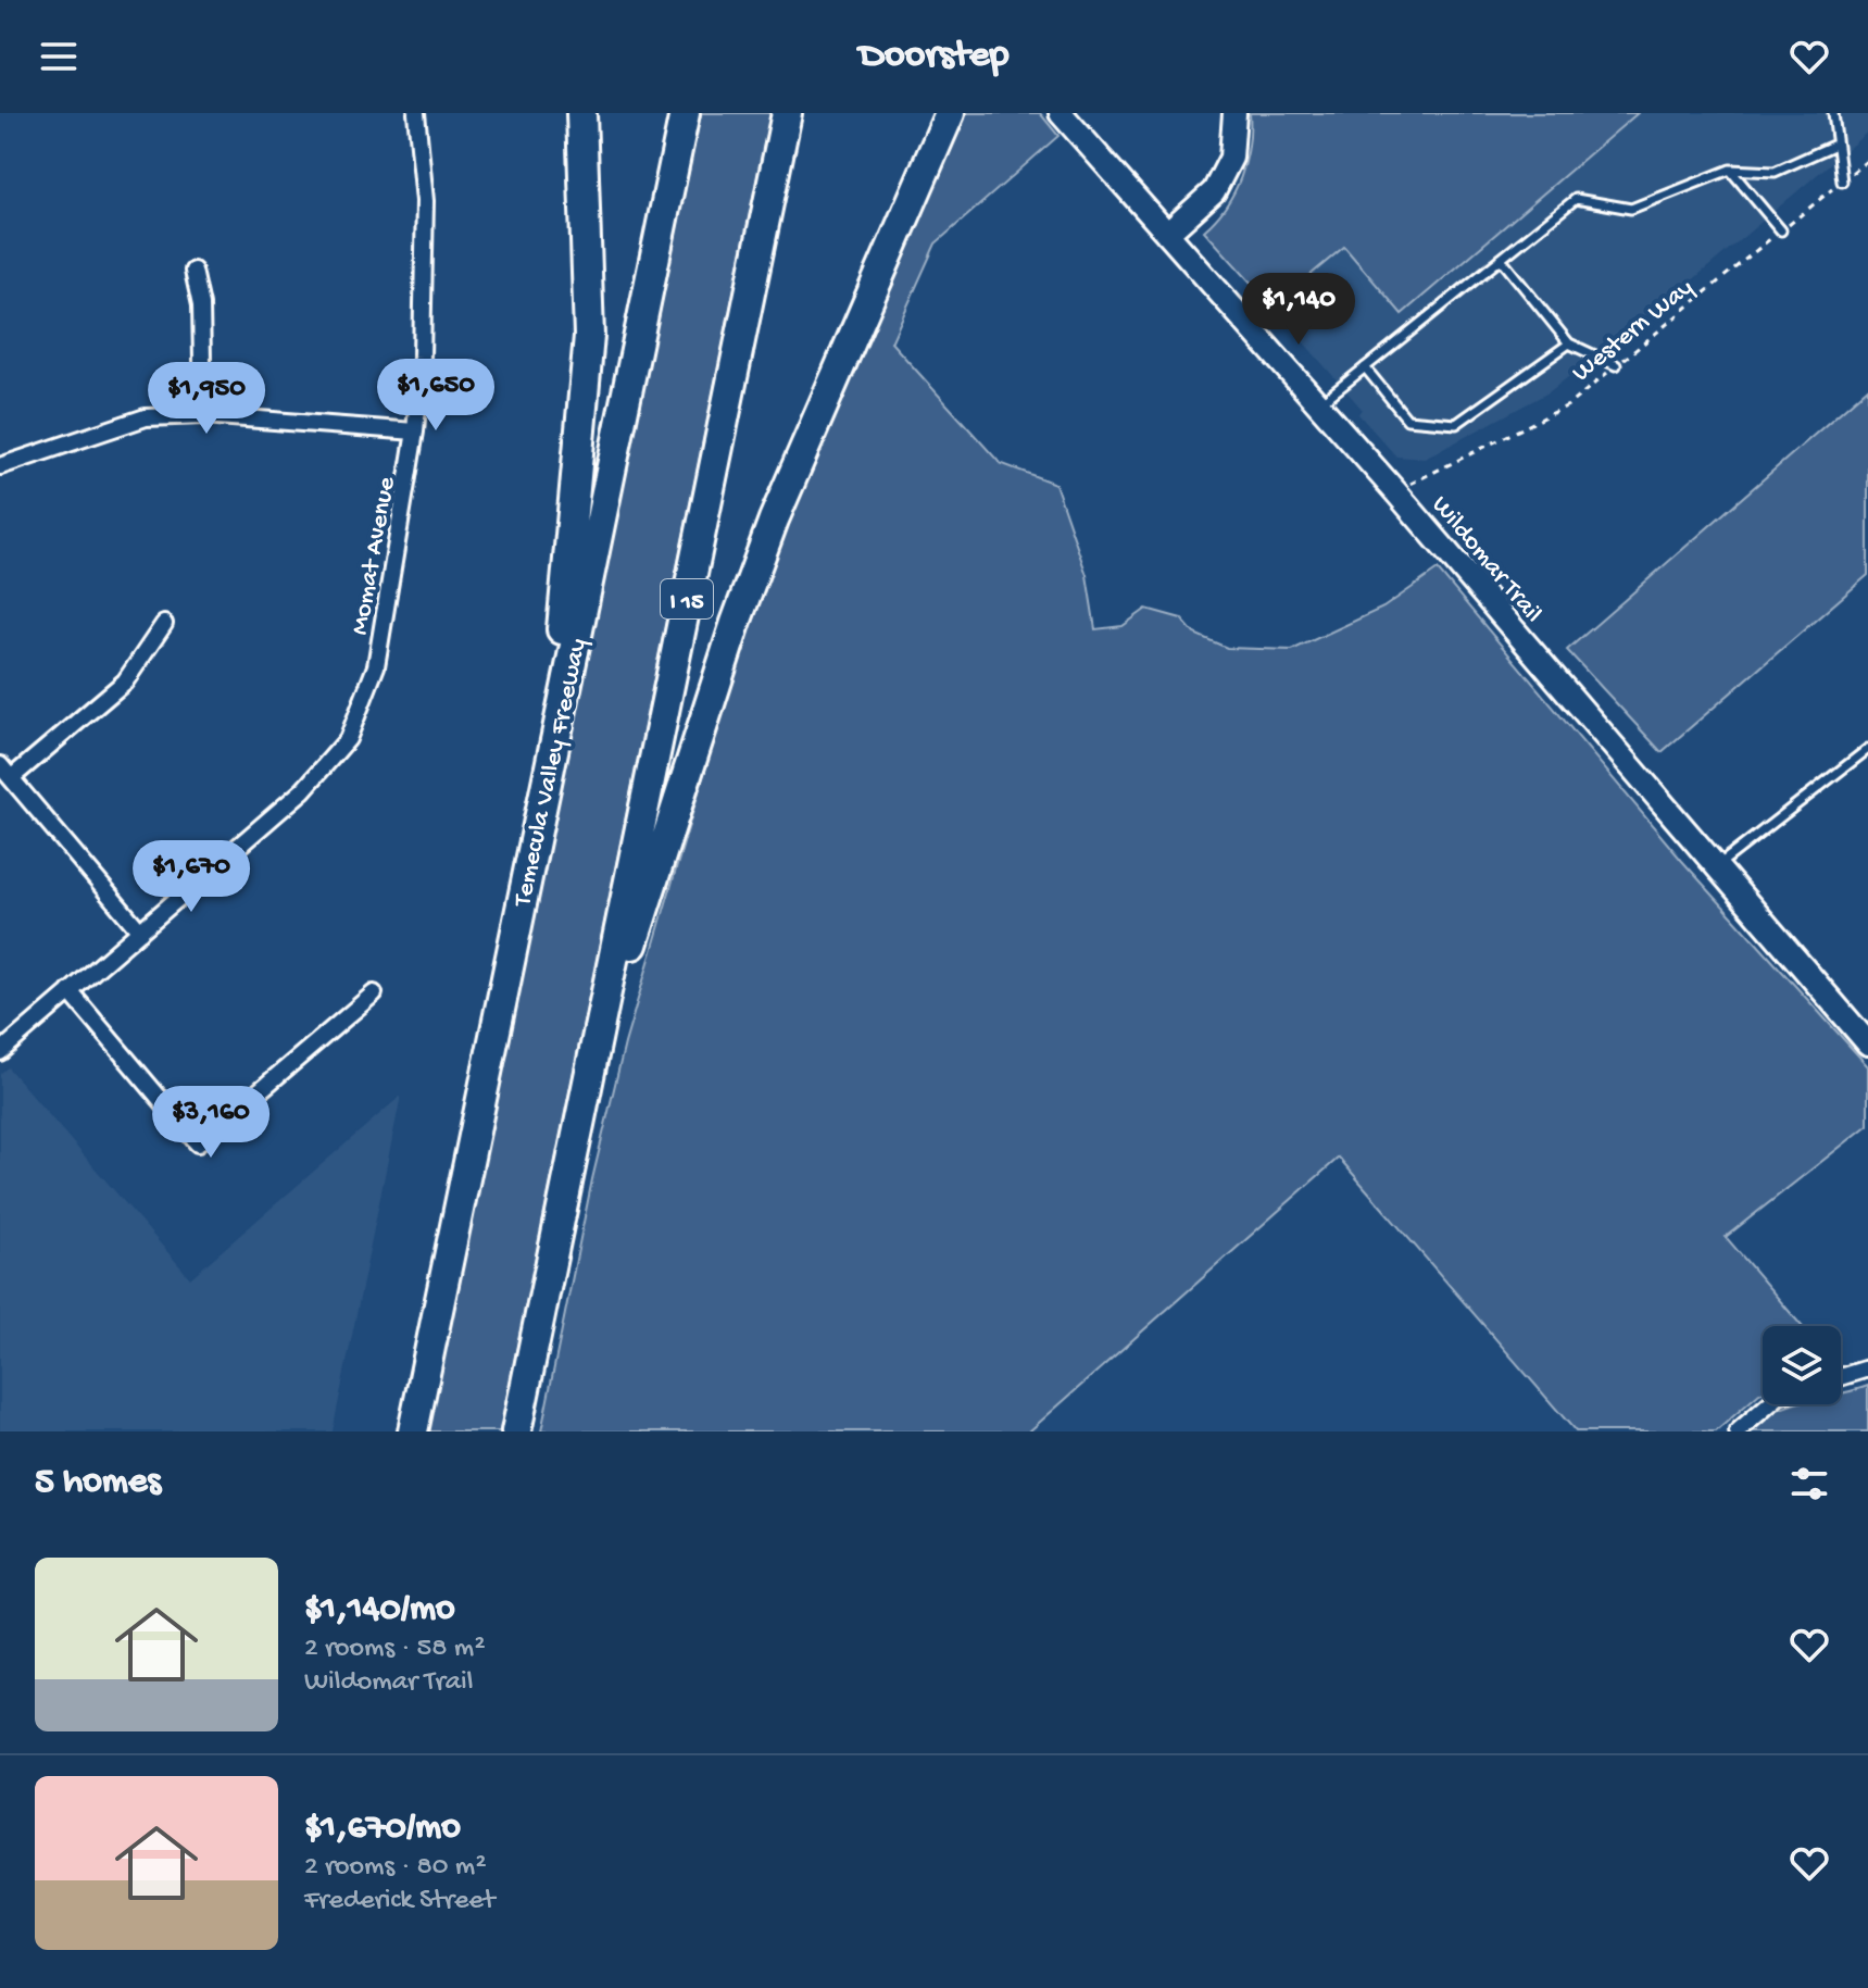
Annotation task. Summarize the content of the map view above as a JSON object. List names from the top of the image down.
{
  "streets": {
    "highway": ["I 15", "Temecula Valley Freeway"],
    "main road": ["Wildomar Trail"],
    "street": ["Momat Avenue"],
    "path": ["Western Way"]
  },
  "crossings": [
    ["Western Way", "Wildomar Trail"]
  ],
  "page": {
    "header": "Doorstep",
    "price": [
      "$1,140",
      "$1,650",
      "$1,950",
      "$1,670",
      "$3,160"
    ],
    "heading": "5 homes",
    "list": [
      {
        "name": "$1,140/mo",
        "note": "2 rooms · 58 m² · Wildomar Trail"
      },
      {
        "name": "$1,670/mo",
        "note": "2 rooms · 80 m² · Frederick Street"
      }
    ]
  }
}
